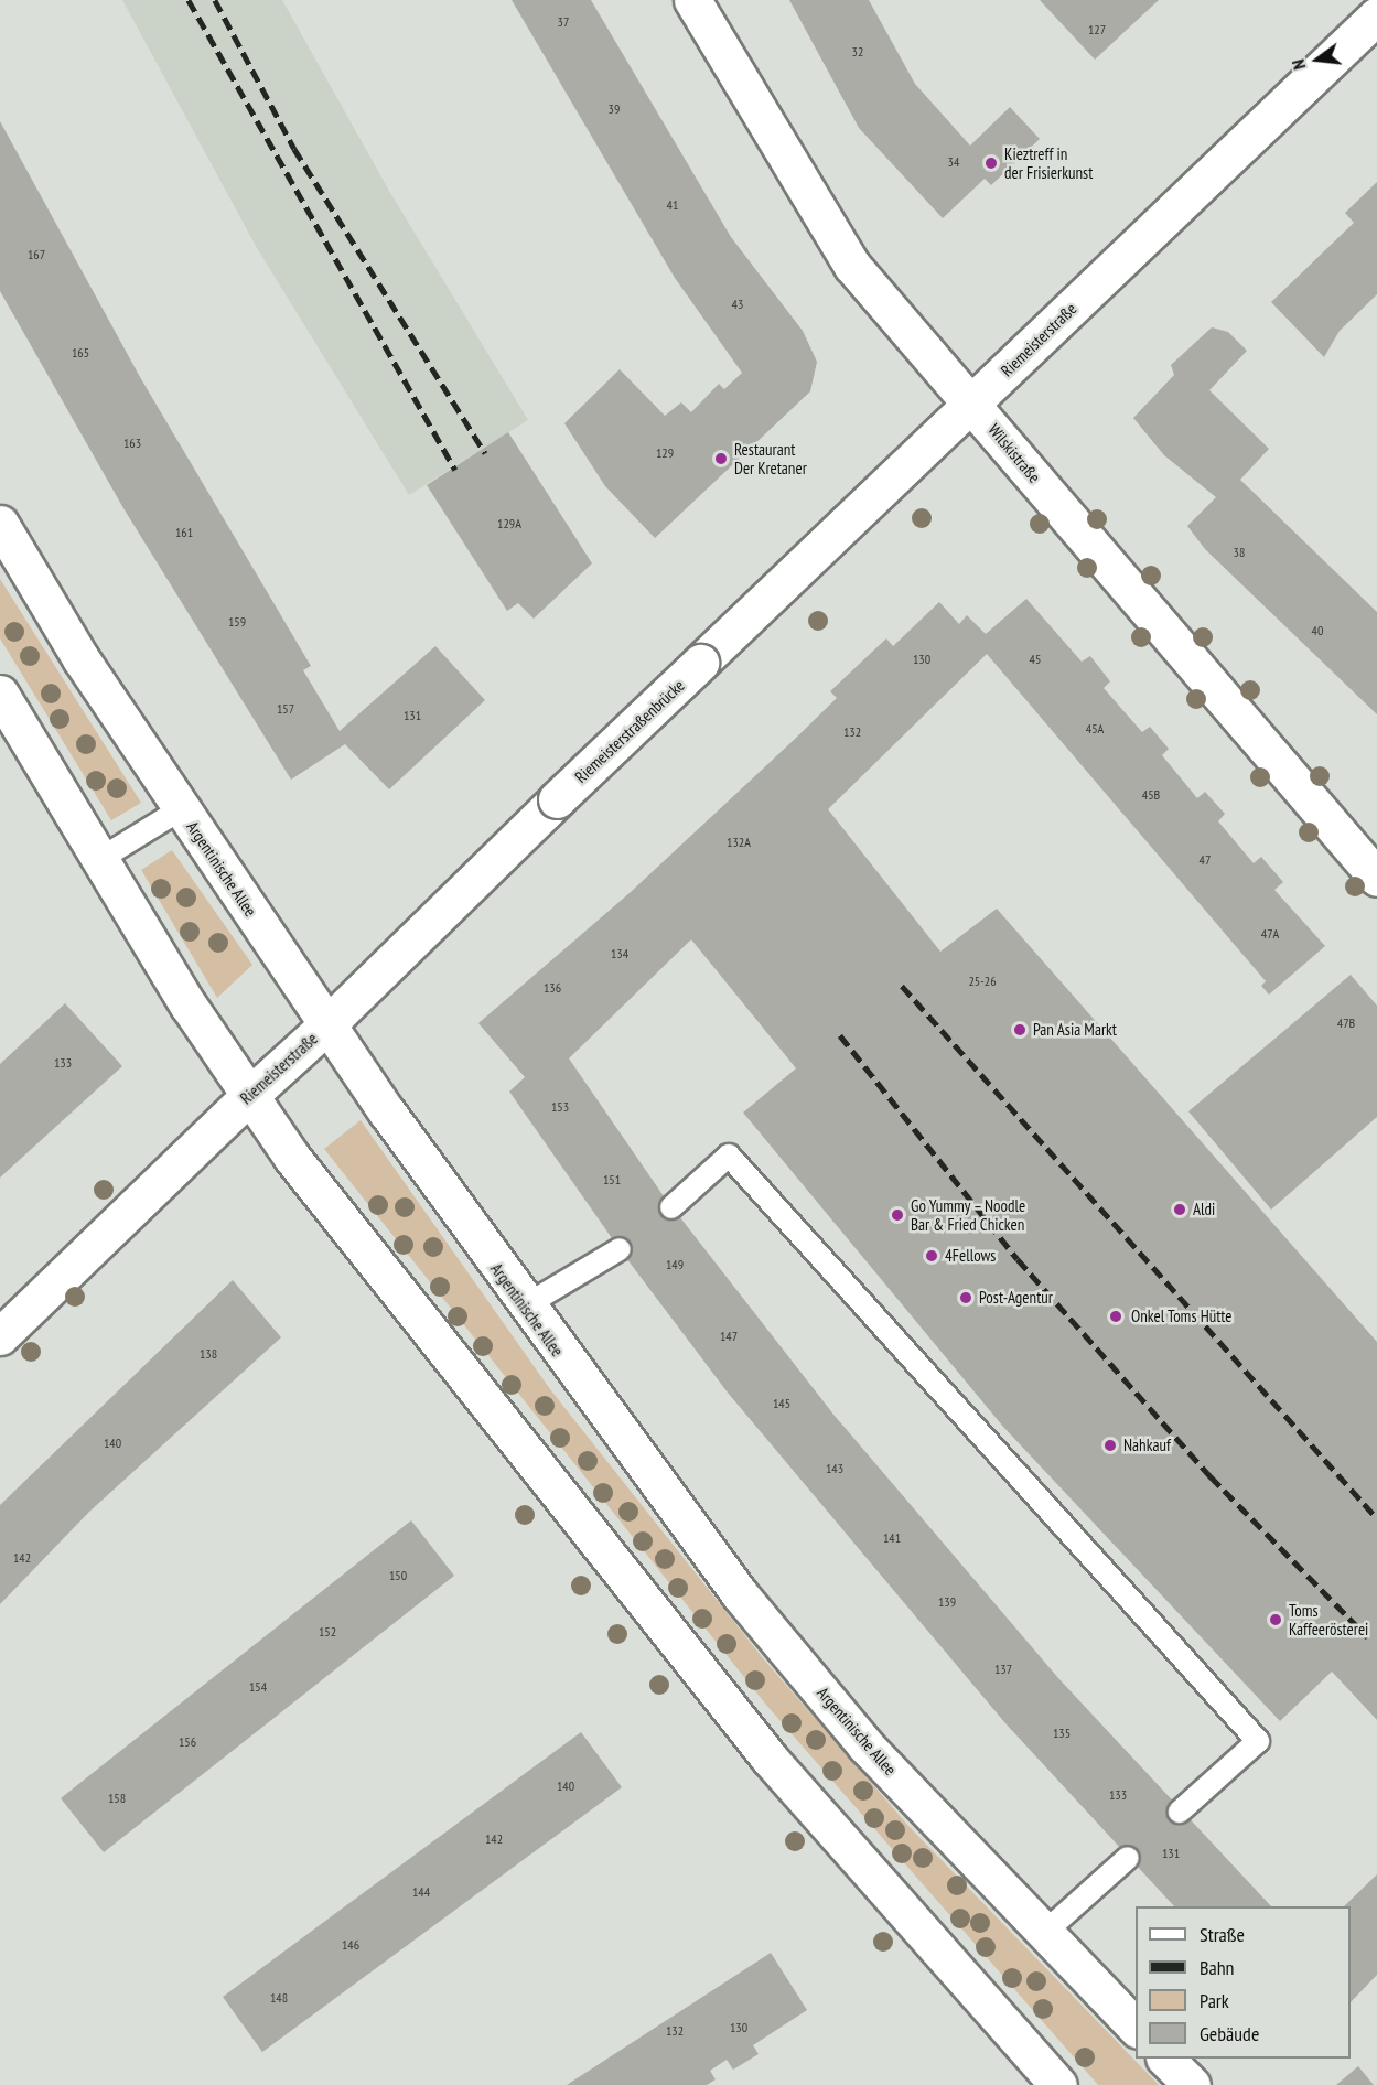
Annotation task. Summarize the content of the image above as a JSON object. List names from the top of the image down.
{
  "streets": {
    "main road": [
      "Riemeisterstraße",
      "Wilskistraße",
      "Riemeisterstraßenbrücke",
      "Argentinische Allee"
    ]
  },
  "crossings": [
    ["Riemeisterstraße", "Wilskistraße"],
    ["Riemeisterstraße", "Riemeisterstraßenbrücke"],
    ["Riemeisterstraße", "Argentinische Allee"]
  ],
  "places": [
    "Kieztreff in der Frisierkunst",
    "Restaurant Der Kretaner",
    "Pan Asia Markt",
    "Aldi",
    "Go Yummy – Noodle Bar & Fried Chicken",
    "4Fellows",
    "Post-Agentur",
    "Onkel Toms Hütte",
    "Nahkauf",
    "Toms Kaffeerösterei"
  ],
  "house_numbers": [
    "37",
    "127",
    "32",
    "39",
    "34",
    "41",
    "167",
    "43",
    "165",
    "163",
    "129",
    "129A",
    "161",
    "38",
    "159",
    "40",
    "130",
    "45",
    "157",
    "131",
    "45A",
    "132",
    "45B",
    "132A",
    "47",
    "47A",
    "134",
    "25-26",
    "136",
    "47B",
    "133",
    "153",
    "151",
    "149",
    "147",
    "138",
    "145",
    "140",
    "143",
    "141",
    "142",
    "150",
    "139",
    "152",
    "137",
    "154",
    "135",
    "156",
    "140",
    "133",
    "158",
    "142",
    "131",
    "144",
    "146",
    "148",
    "130",
    "132"
  ],
  "legend": [
    "Straße",
    "Bahn",
    "Park",
    "Gebäude"
  ],
  "north": "left"
}
